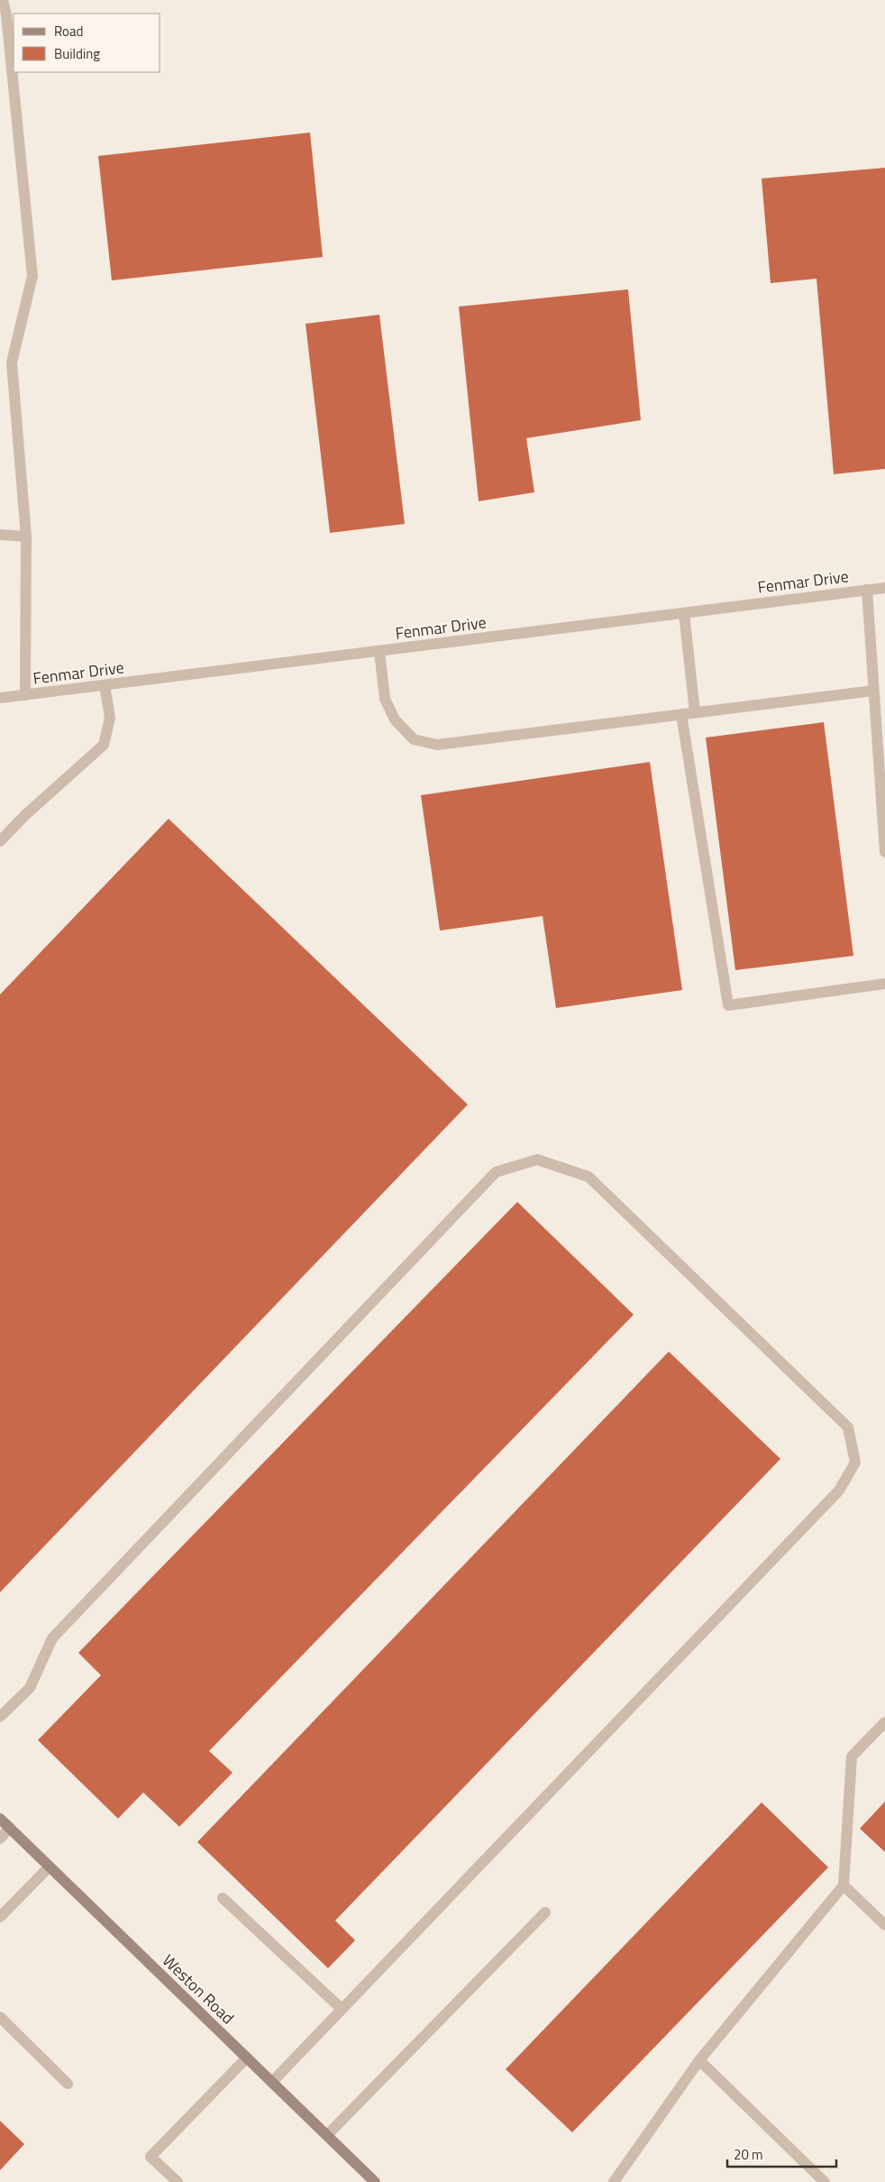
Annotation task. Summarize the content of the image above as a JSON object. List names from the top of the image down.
{
  "streets": {
    "main road": ["Weston Road"],
    "street": ["Fenmar Drive"]
  },
  "legend": ["Road", "Building"],
  "scale_bar": "20 m"
}
